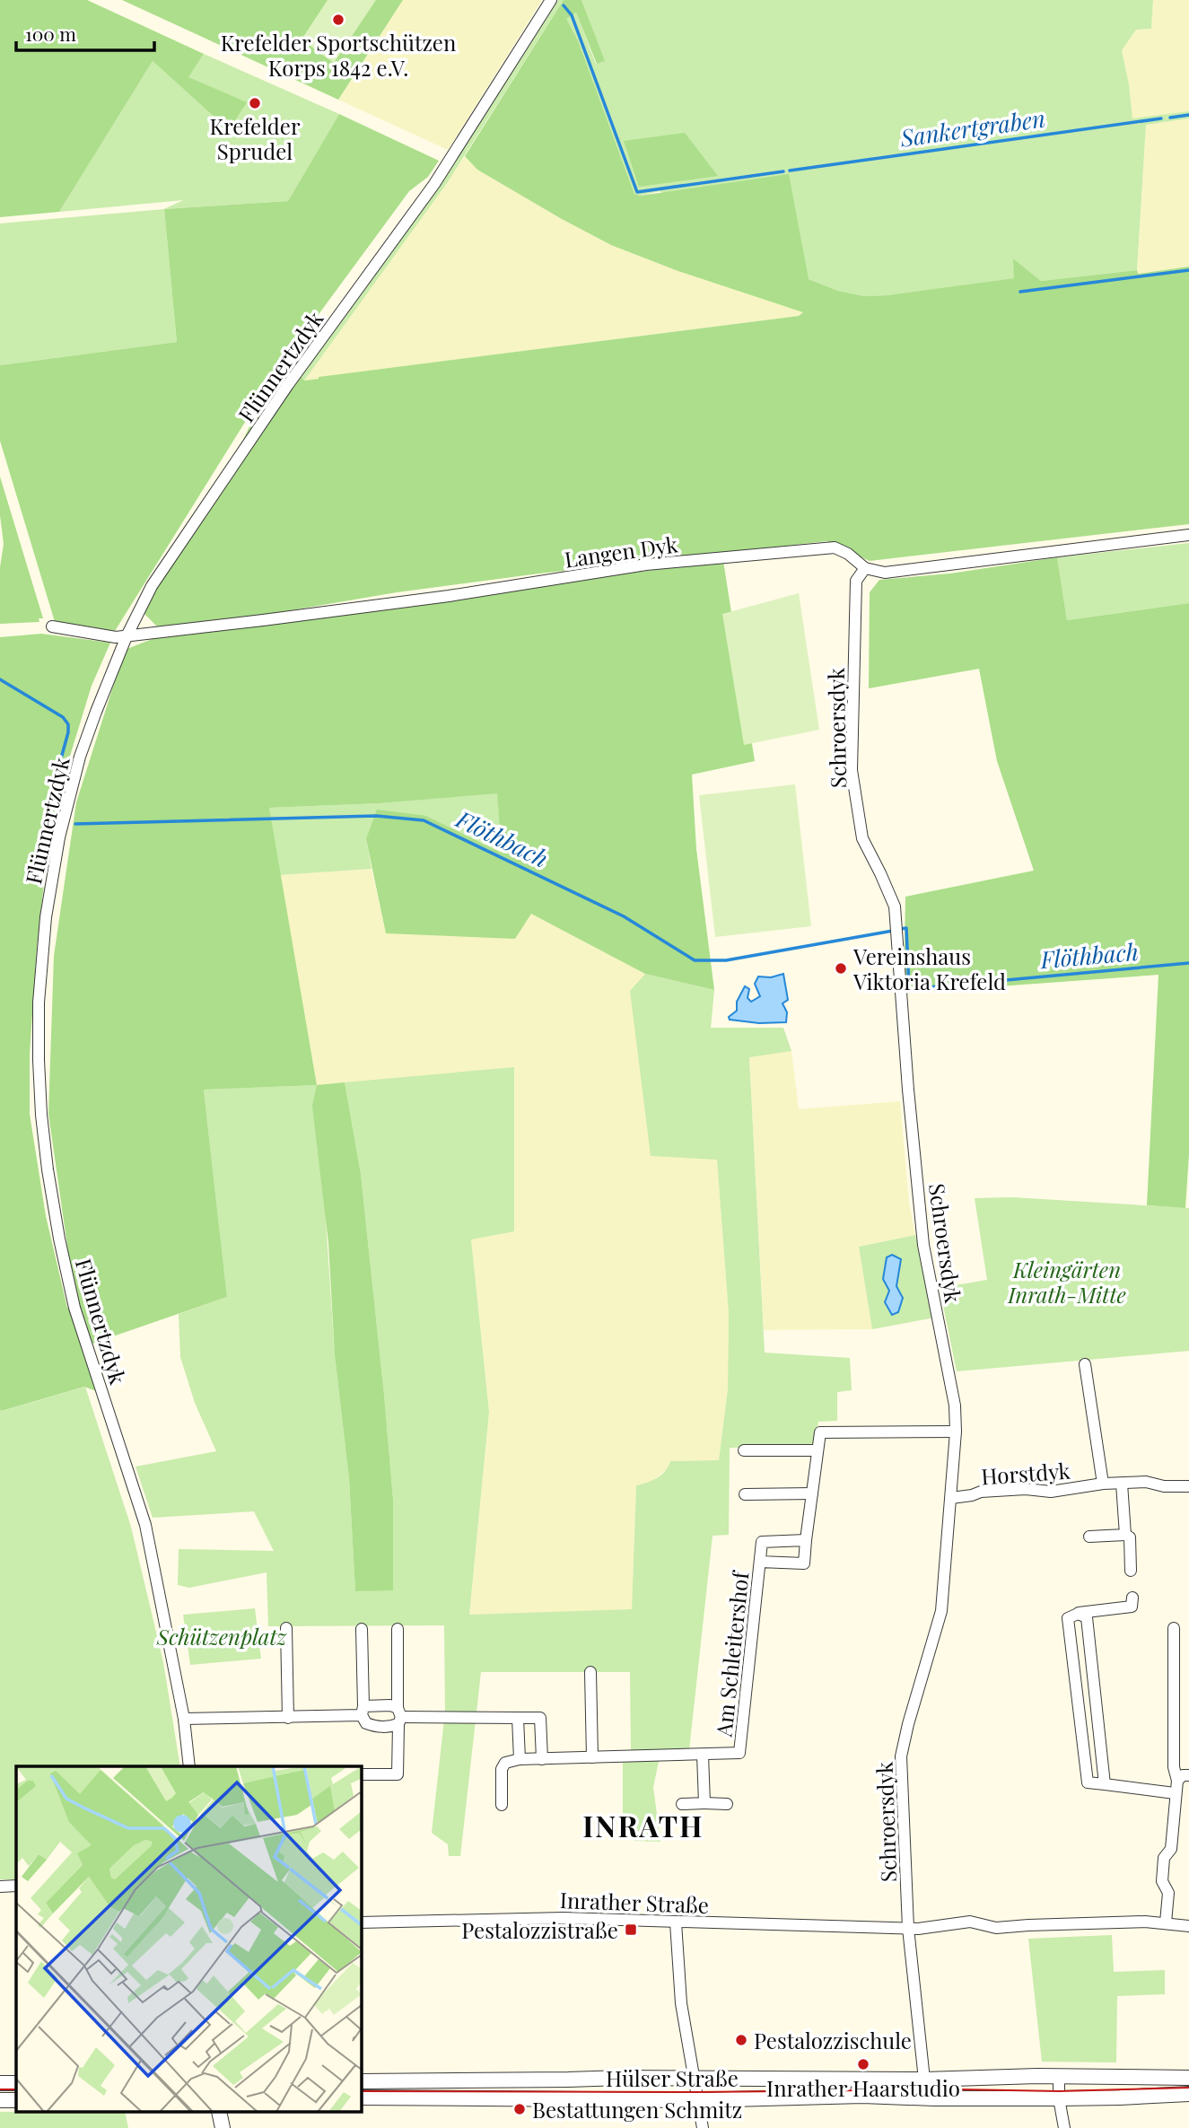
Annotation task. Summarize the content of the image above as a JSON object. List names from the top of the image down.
{
  "streets": {
    "street": [
      "Flünnertzdyk",
      "Langen Dyk",
      "Schroersdyk",
      "Horstdyk",
      "Am Schleitershof",
      "Inrather Straße",
      "Hülser Straße"
    ]
  },
  "crossings": [
    ["Flünnertzdyk", "Langen Dyk"],
    ["Langen Dyk", "Schroersdyk"],
    ["Schroersdyk", "Horstdyk"],
    ["Schroersdyk", "Inrather Straße"]
  ],
  "districts": ["INRATH"],
  "water": ["Sankertgraben", "Flöthbach"],
  "parks": ["Kleingärten Inrath-Mitte", "Schützenplatz"],
  "places": {
    "other": [
      "Krefelder Sportschützen Korps 1842 e.V.",
      "Krefelder Sprudel",
      "Vereinshaus Viktoria Krefeld",
      "Pestalozzischule",
      "Inrather Haarstudio",
      "Bestattungen Schmitz"
    ],
    "transit": ["Pestalozzistraße"]
  },
  "scale_bar": "100 m"
}
